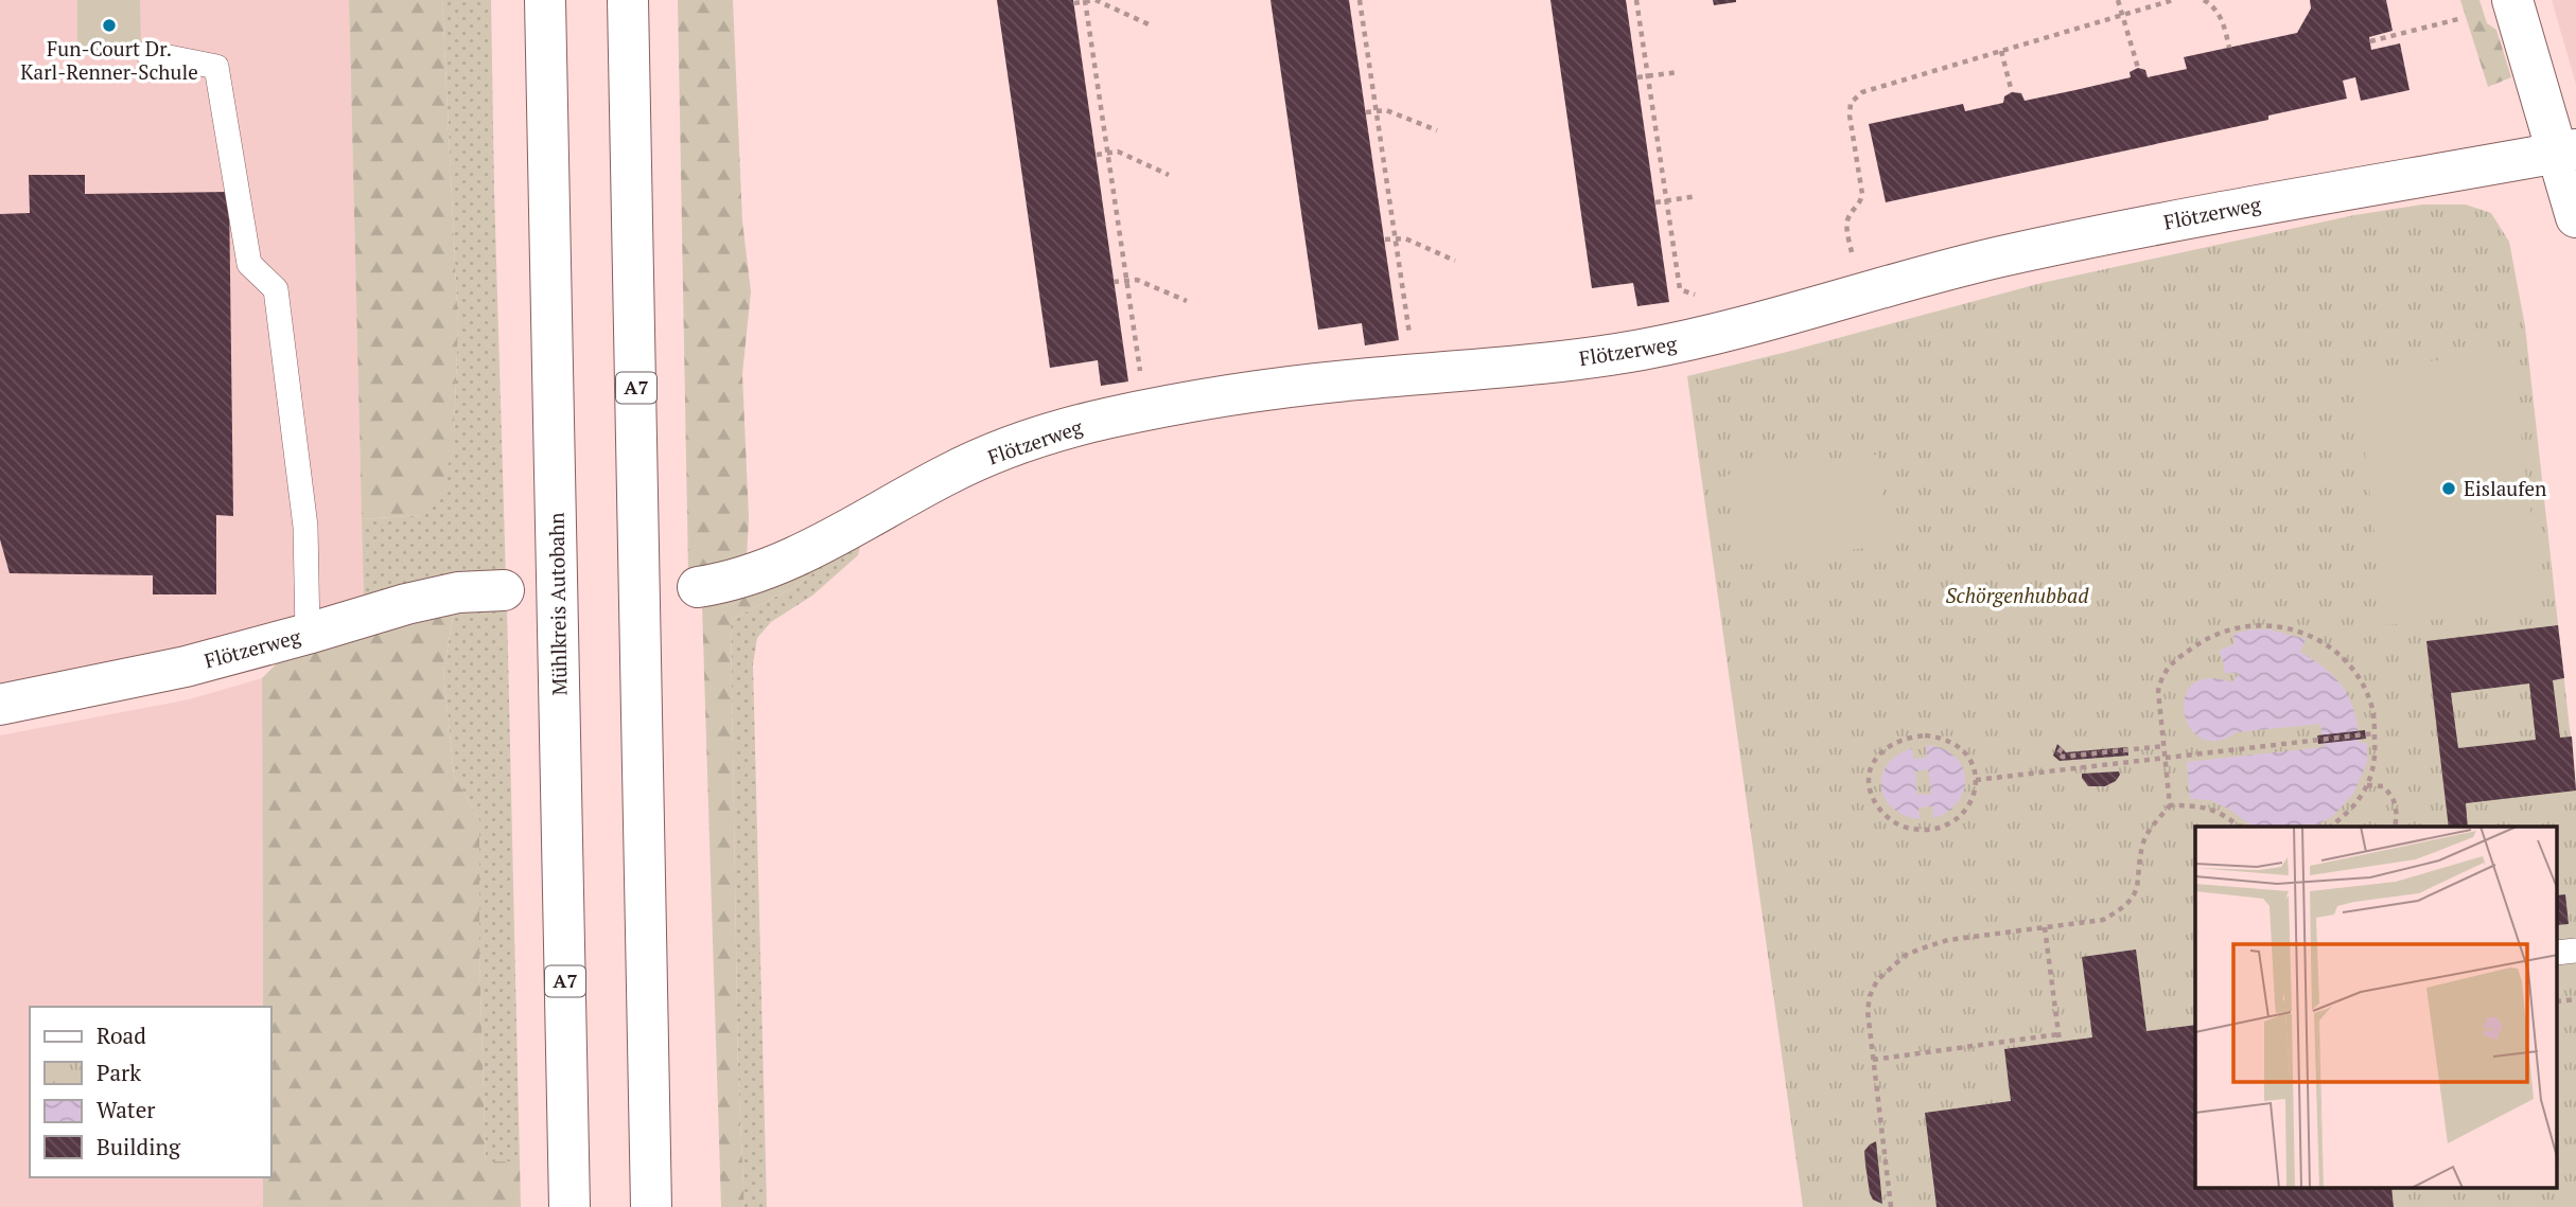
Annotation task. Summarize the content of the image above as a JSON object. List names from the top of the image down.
{
  "streets": {
    "main road": ["Flötzerweg", "A7", "Mühlkreis Autobahn"]
  },
  "parks": ["Schörgenhubbad"],
  "places": ["Fun-Court Dr. Karl-Renner-Schule", "Eislaufen"],
  "legend": [
    "Road",
    "Park",
    "Water",
    "Building"
  ]
}
